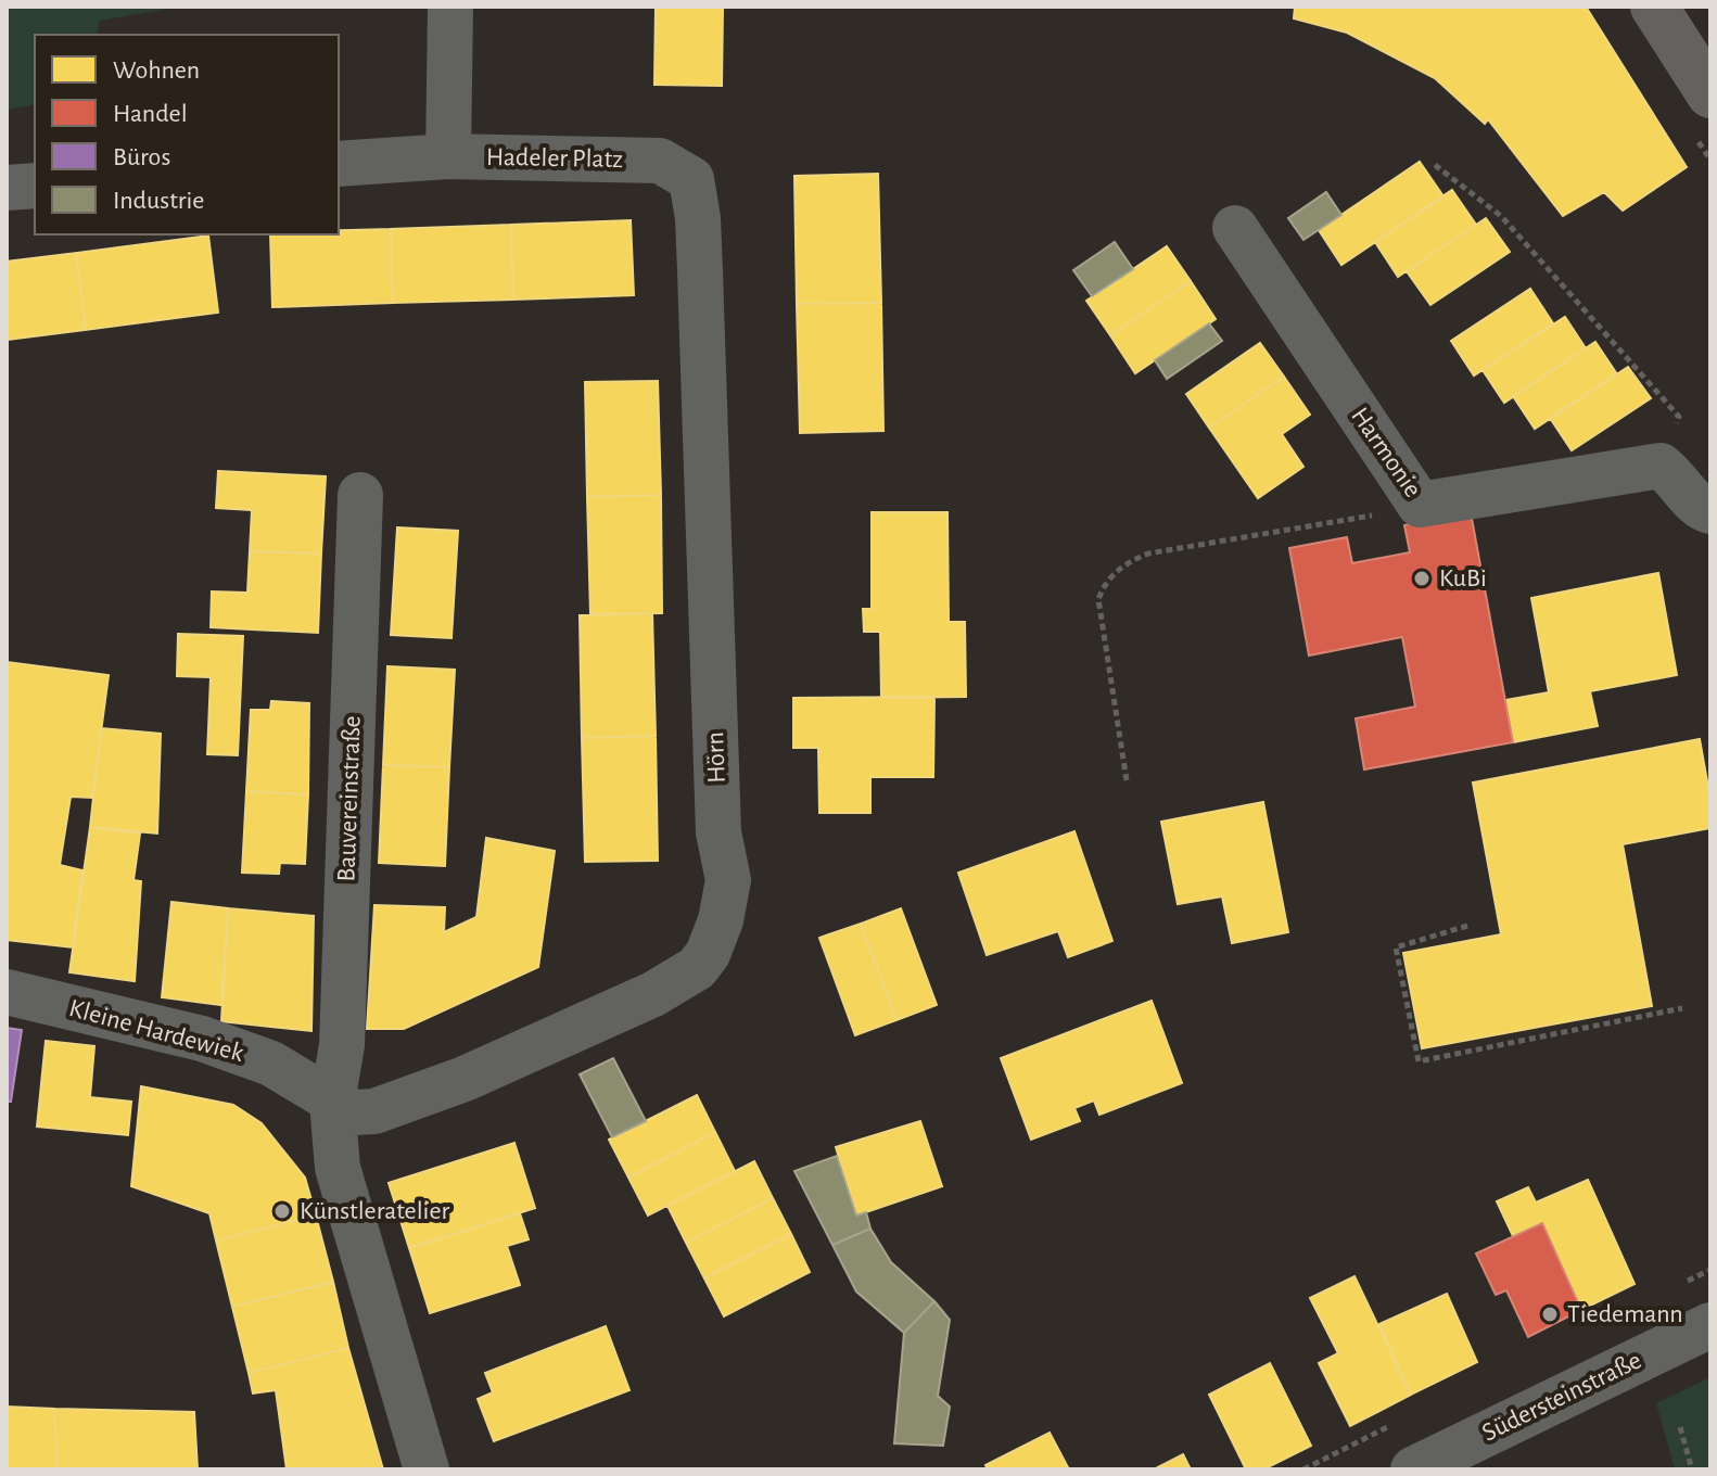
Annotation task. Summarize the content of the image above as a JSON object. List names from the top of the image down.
{
  "streets": {
    "street": [
      "Hadeler Platz",
      "Harmonie",
      "Hörn",
      "Bauvereinstraße",
      "Kleine Hardewiek",
      "Südersteinstraße"
    ]
  },
  "crossings": [
    ["Hadeler Platz", "Hörn"],
    ["Hörn", "Bauvereinstraße"],
    ["Hörn", "Kleine Hardewiek"],
    ["Bauvereinstraße", "Kleine Hardewiek"]
  ],
  "places": ["KuBi", "Künstleratelier", "Tiedemann"],
  "legend": [
    "Wohnen",
    "Handel",
    "Büros",
    "Industrie"
  ]
}
